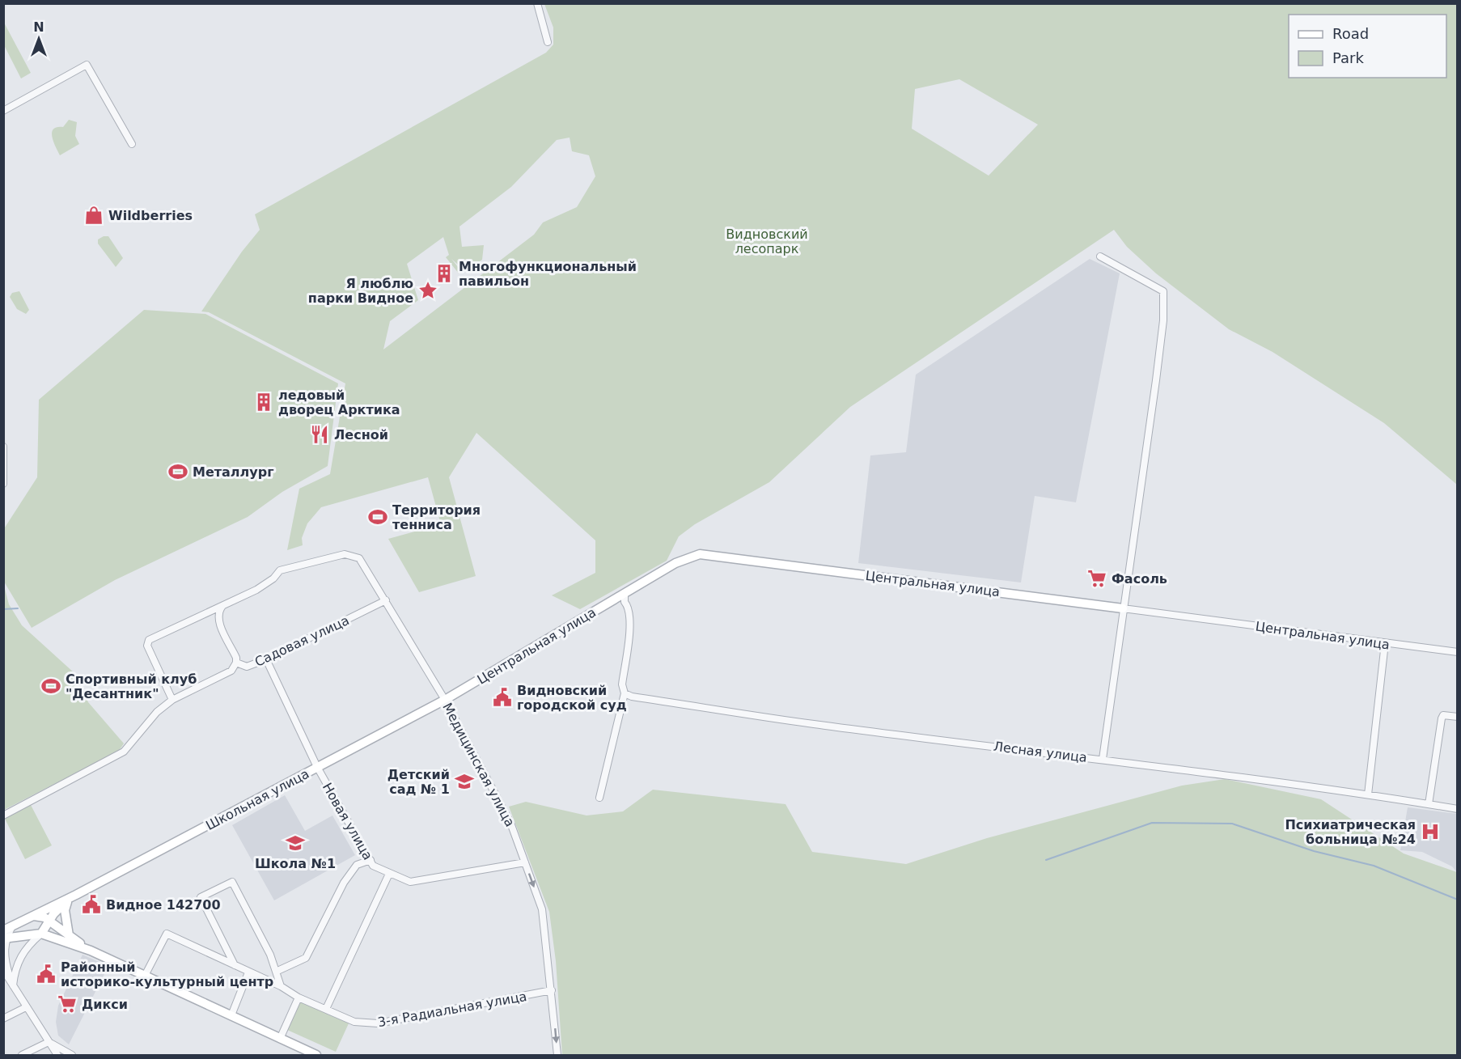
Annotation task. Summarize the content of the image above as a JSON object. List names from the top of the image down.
{
  "streets": {
    "street": [
      "Центральная улица",
      "Садовая улица",
      "Лесная улица",
      "Медицинская улица",
      "Школьная улица",
      "Новая улица",
      "3-я Радиальная улица"
    ]
  },
  "crossings": [
    ["Центральная улица", "Медицинская улица"],
    ["Центральная улица", "Школьная улица"],
    ["Садовая улица", "Медицинская улица"],
    ["Садовая улица", "Новая улица"],
    ["Медицинская улица", "Школьная улица"],
    ["Медицинская улица", "Новая улица"],
    ["Медицинская улица", "3-я Радиальная улица"],
    ["Школьная улица", "Новая улица"]
  ],
  "parks": ["Видновский лесопарк"],
  "places": {
    "shop": ["Wildberries"],
    "building": ["Многофункциональный павильон", "ледовый дворец Арктика"],
    "place": ["Я люблю парки Видное"],
    "restaurant": ["Лесной"],
    "sports": ["Металлург", "Территория тенниса", "Спортивный клуб \"Десантник\""],
    "supermarket": ["Фасоль", "Дикси"],
    "public building": ["Видновский городской суд", "Видное 142700", "Районный историко-культурный центр"],
    "school or university": ["Детский сад № 1", "Школа №1"],
    "hospital": ["Психиатрическая больница №24"]
  },
  "legend": ["Road", "Park"],
  "north": "top"
}
